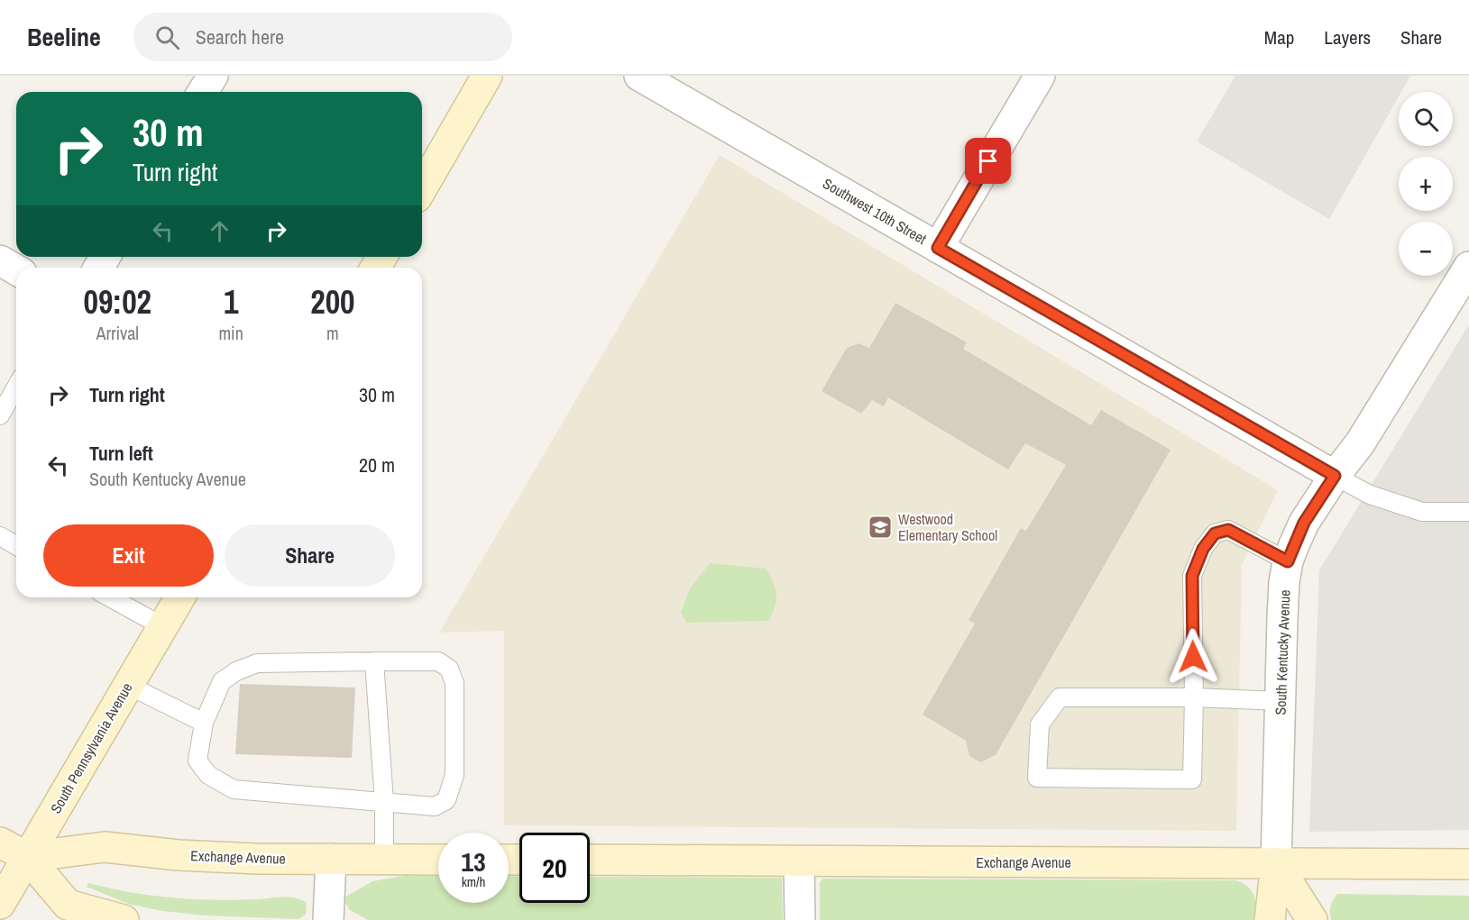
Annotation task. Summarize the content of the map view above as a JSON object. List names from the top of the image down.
{
  "streets": {
    "main road": ["South Pennsylvania Avenue", "Exchange Avenue"],
    "street": ["Southwest 10th Street", "South Kentucky Avenue"]
  },
  "crossings": [
    ["Southwest 10th Street", "South Kentucky Avenue"],
    ["South Kentucky Avenue", "Exchange Avenue"],
    ["South Pennsylvania Avenue", "Exchange Avenue"]
  ],
  "places": {
    "school or university": ["Westwood Elementary School"]
  },
  "page": {
    "header": "Beeline",
    "search": "Search here",
    "nav": ["Map", "Layers", "Share"],
    "map_buttons": ["+", "−"],
    "turn": ["30 m", "Turn right"],
    "eta": [
      "09:02",
      "Arrival",
      "1",
      "min",
      "200",
      "m"
    ],
    "list": [
      {
        "name": "Turn right",
        "value": "30 m"
      },
      {
        "name": "Turn left",
        "note": "South Kentucky Avenue",
        "value": "20 m"
      }
    ],
    "buttons": ["Exit", "Share"],
    "speed": "13 km/h",
    "limit": "20"
  }
}
